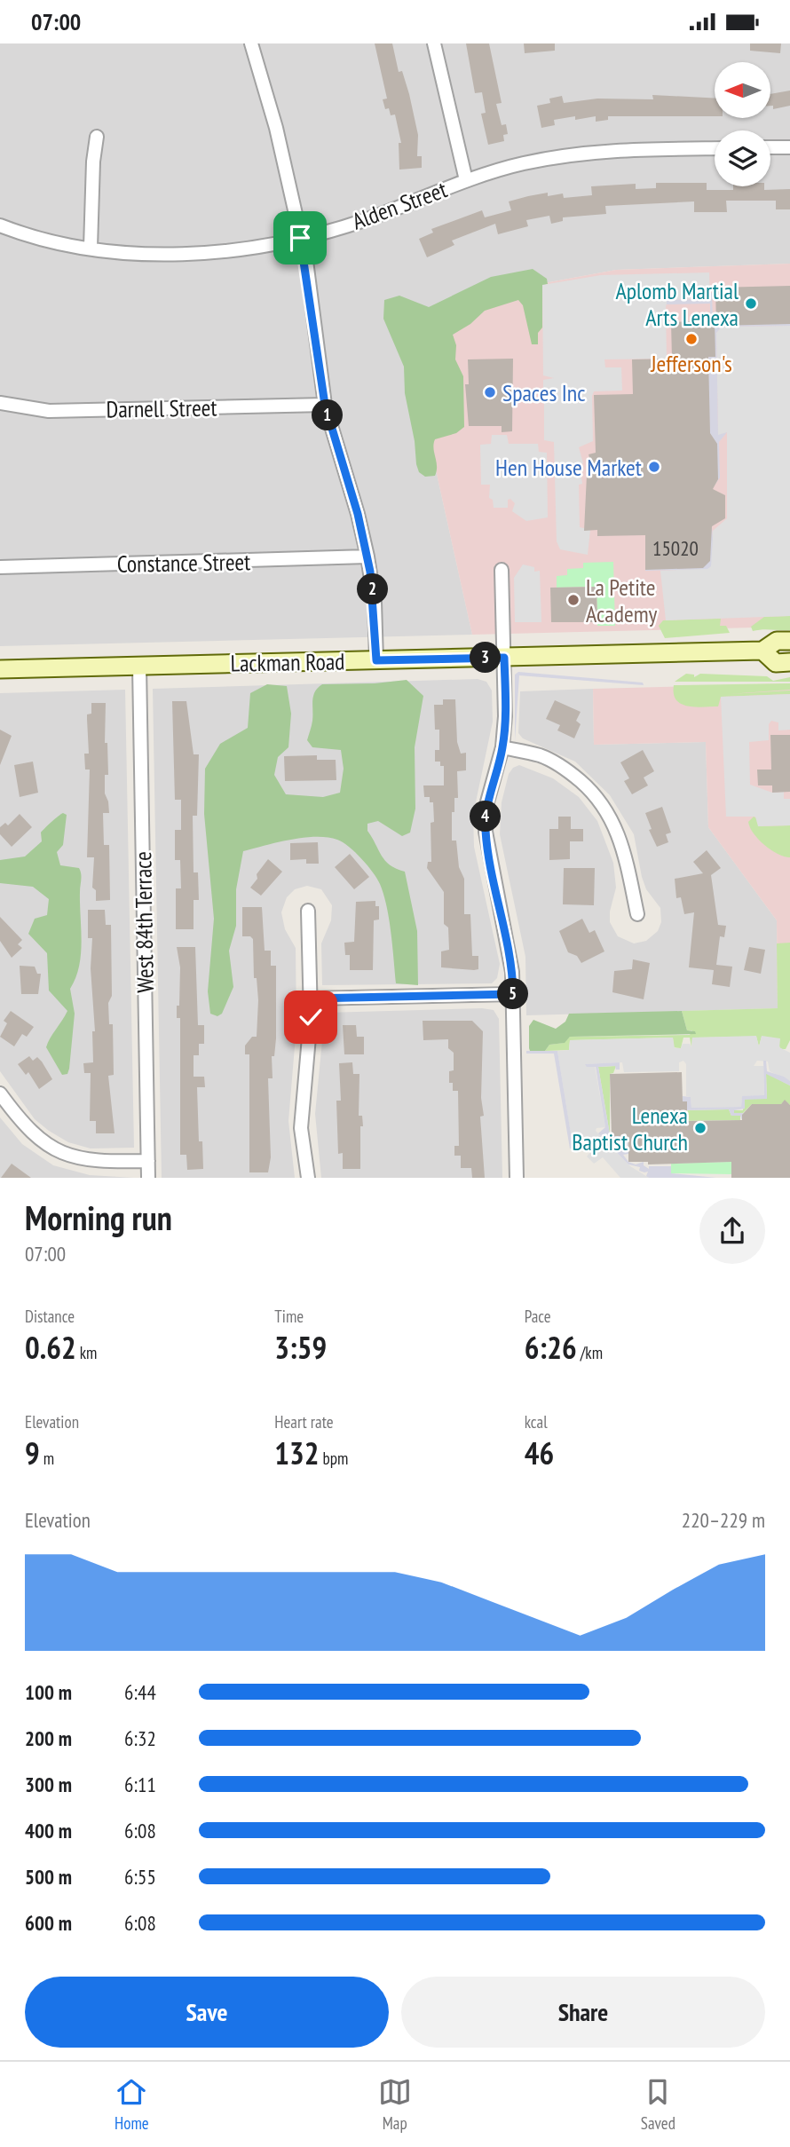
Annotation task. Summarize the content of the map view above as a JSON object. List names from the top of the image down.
{
  "streets": {
    "main road": ["Lackman Road"],
    "street": [
      "Alden Street",
      "Darnell Street",
      "Constance Street",
      "West 84th Terrace"
    ]
  },
  "crossings": [
    ["Lackman Road", "West 84th Terrace"]
  ],
  "places": [
    "Aplomb Martial Arts Lenexa",
    "Jefferson's",
    "Spaces Inc",
    "Hen House Market",
    "La Petite Academy",
    "Lenexa Baptist Church"
  ],
  "house_numbers": ["15020"],
  "north": "left",
  "page": {
    "status": "07:00",
    "pins": [
      "1",
      "2",
      "3",
      "4",
      "5"
    ],
    "heading": ["Morning run", "07:00"],
    "stats": [
      ["Distance", "0.62 km"],
      ["Time", "3:59"],
      ["Pace", "6:26 /km"],
      ["Elevation", "9 m"],
      ["Heart rate", "132 bpm"],
      ["kcal", "46"]
    ],
    "chart": ["Elevation", "220–229 m"],
    "list": [
      {
        "name": "100 m",
        "note": "6:44"
      },
      {
        "name": "200 m",
        "note": "6:32"
      },
      {
        "name": "300 m",
        "note": "6:11"
      },
      {
        "name": "400 m",
        "note": "6:08"
      },
      {
        "name": "500 m",
        "note": "6:55"
      },
      {
        "name": "600 m",
        "note": "6:08"
      }
    ],
    "buttons": ["Save", "Share"],
    "tabs": ["Home", "Map", "Saved"]
  }
}
